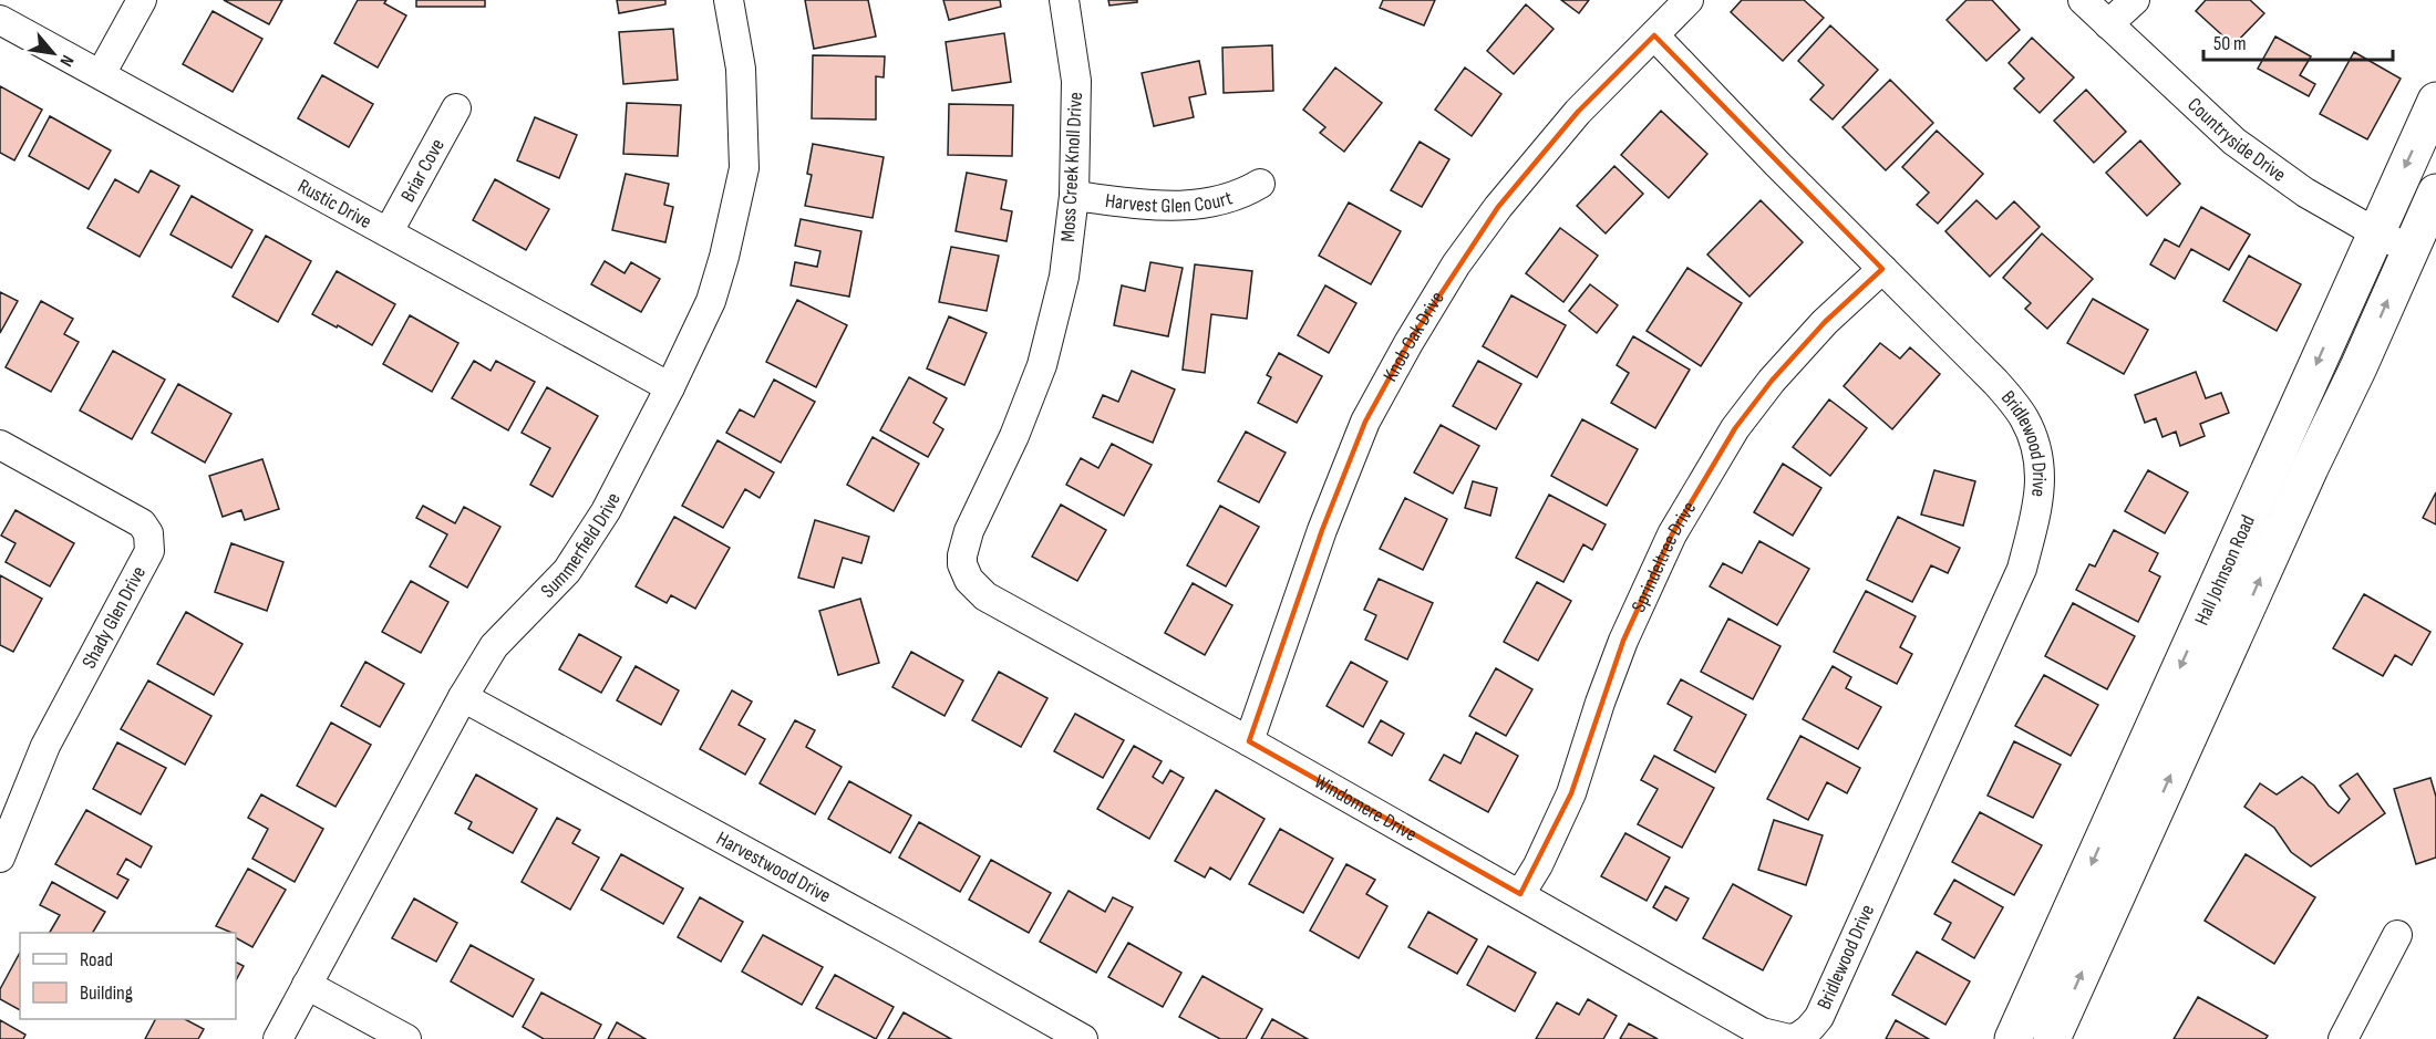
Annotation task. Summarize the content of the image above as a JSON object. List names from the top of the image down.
{
  "streets": {
    "main road": ["Hall Johnson Road"],
    "street": [
      "Countryside Drive",
      "Moss Creek Knoll Drive",
      "Briar Cove",
      "Harvest Glen Court",
      "Rustic Drive",
      "Knob Oak Drive",
      "Bridlewood Drive",
      "Summerfield Drive",
      "Sprindeltree Drive",
      "Shady Glen Drive",
      "Windomere Drive",
      "Harvestwood Drive"
    ]
  },
  "crossings": [
    ["Countryside Drive", "Hall Johnson Road"],
    ["Moss Creek Knoll Drive", "Harvest Glen Court"],
    ["Moss Creek Knoll Drive", "Windomere Drive"],
    ["Briar Cove", "Rustic Drive"],
    ["Rustic Drive", "Summerfield Drive"],
    ["Knob Oak Drive", "Bridlewood Drive"],
    ["Knob Oak Drive", "Windomere Drive"],
    ["Bridlewood Drive", "Sprindeltree Drive"],
    ["Bridlewood Drive", "Windomere Drive"],
    ["Summerfield Drive", "Harvestwood Drive"],
    ["Sprindeltree Drive", "Windomere Drive"]
  ],
  "legend": ["Road", "Building"],
  "scale_bar": "50 m",
  "north": "bottom right"
}
